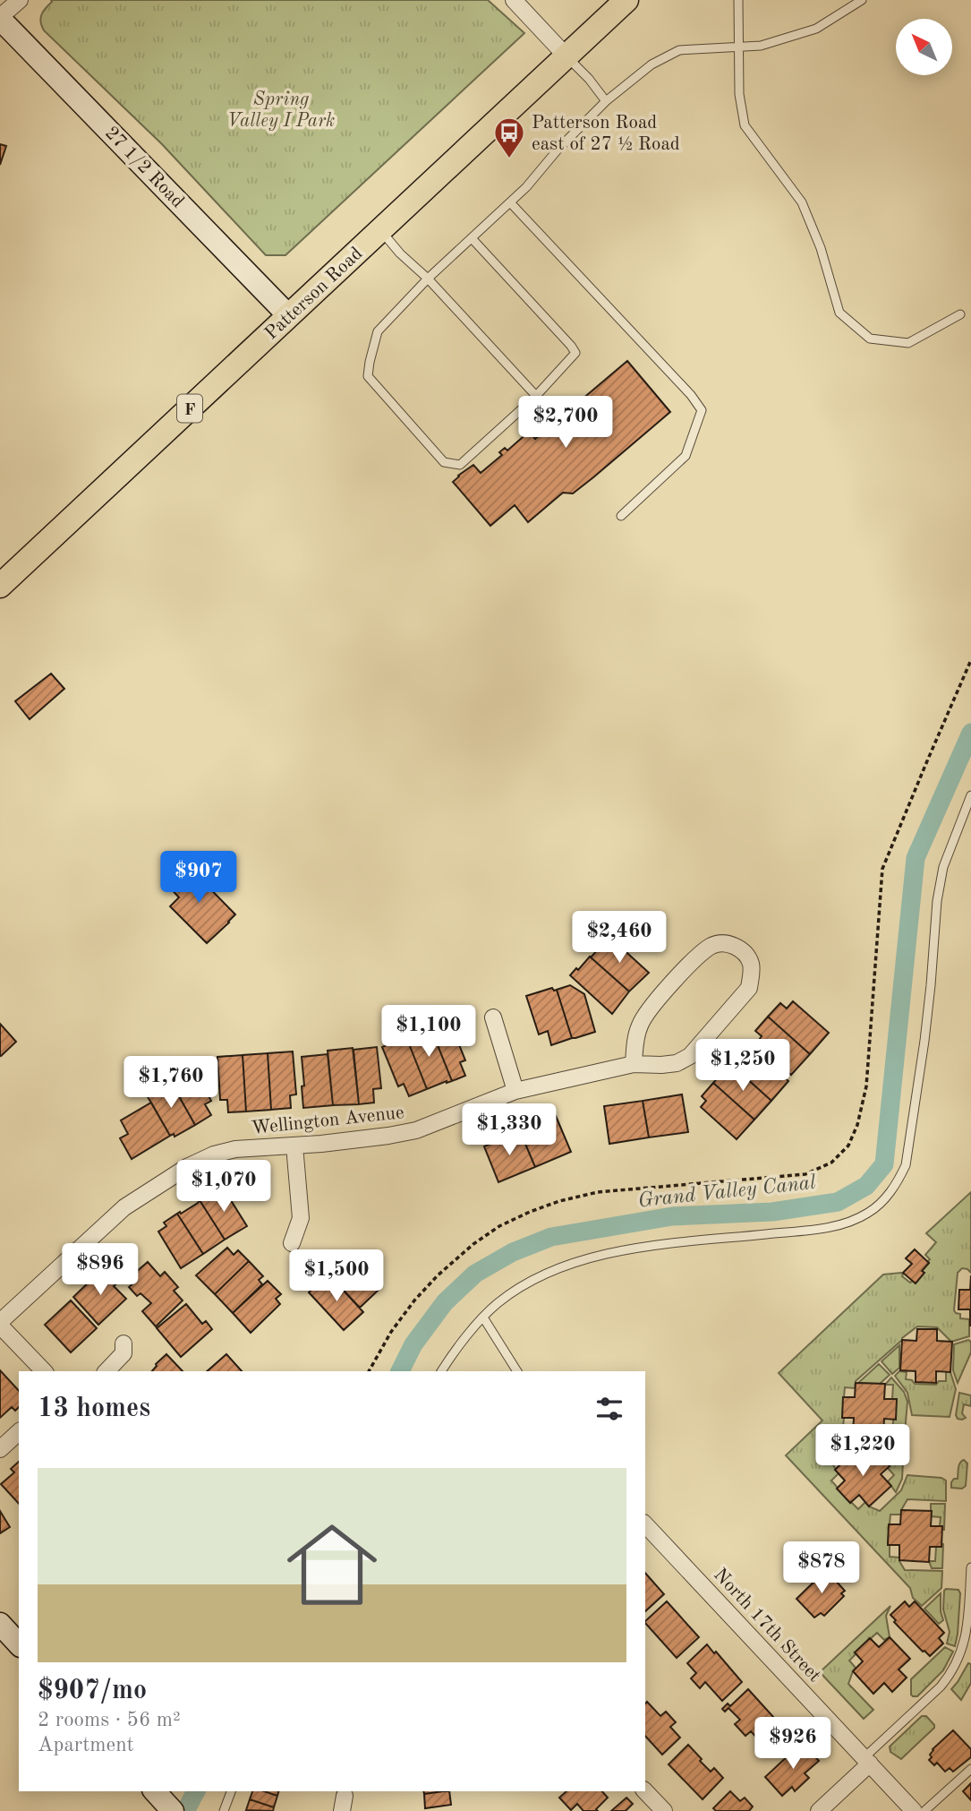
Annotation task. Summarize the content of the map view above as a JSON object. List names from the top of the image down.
{
  "streets": {
    "main road": ["27 1/2 Road", "Patterson Road", "F"],
    "street": ["Wellington Avenue", "North 17th Street"]
  },
  "crossings": [
    ["27 1/2 Road", "Patterson Road"]
  ],
  "water": ["Grand Valley Canal"],
  "parks": ["Spring Valley I Park"],
  "places": {
    "bus stop": ["Patterson Road east of 27 ½ Road"]
  },
  "north": "top left",
  "page": {
    "price": [
      "$2,700",
      "$907",
      "$2,460",
      "$1,100",
      "$1,250",
      "$1,760",
      "$1,330",
      "$1,070",
      "$896",
      "$1,500",
      "$1,220",
      "$878",
      "$926"
    ],
    "heading": "13 homes",
    "list": [
      {
        "name": "$907/mo",
        "note": "2 rooms · 56 m² · Apartment"
      }
    ]
  }
}
